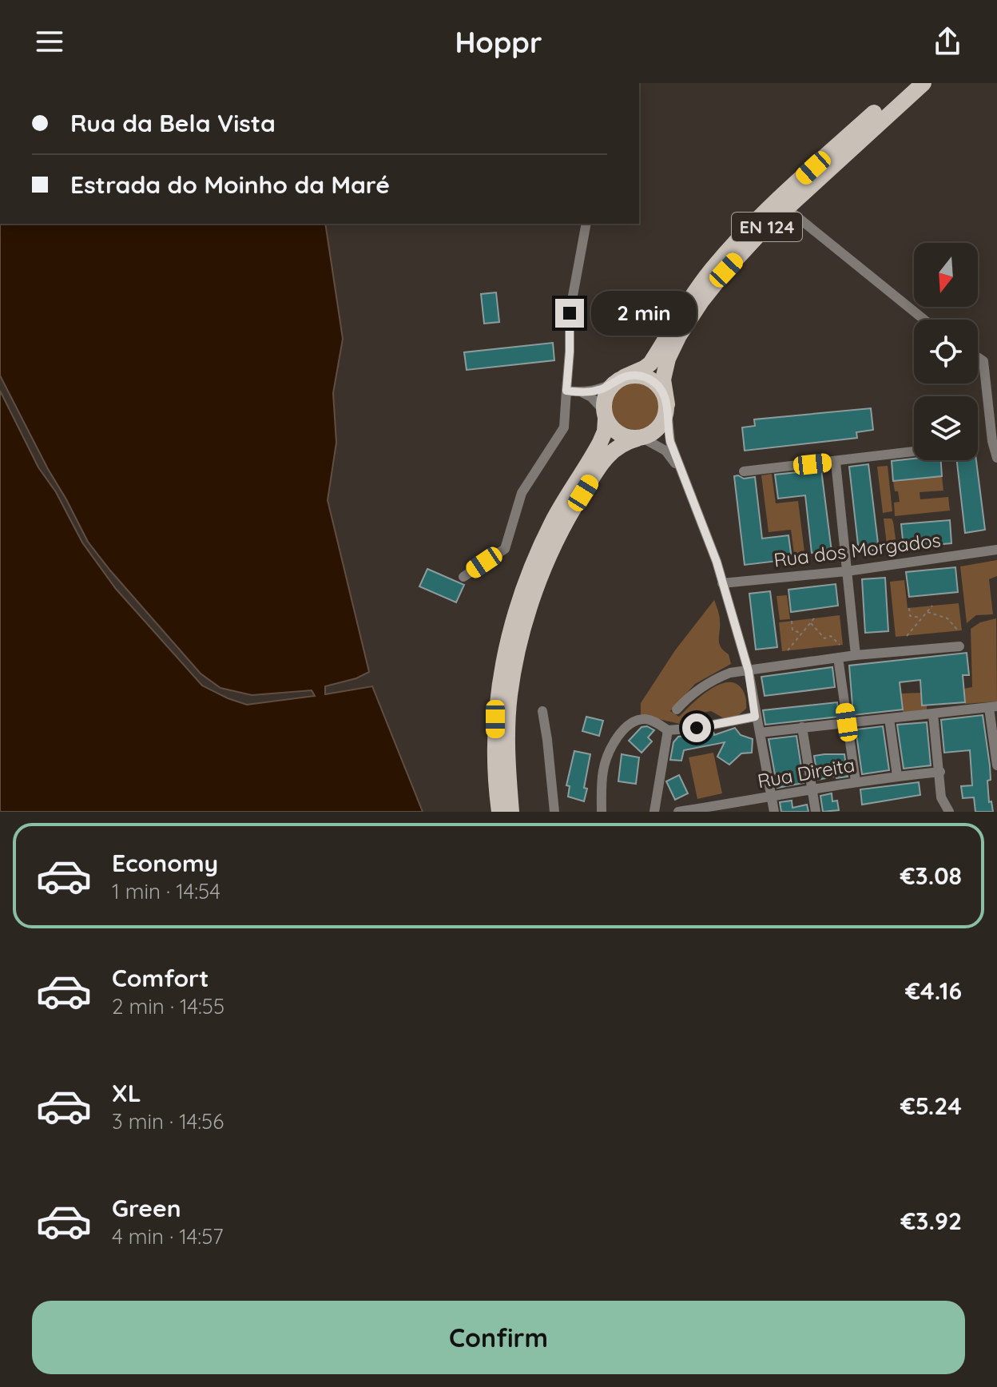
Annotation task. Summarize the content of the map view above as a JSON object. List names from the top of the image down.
{
  "streets": {
    "main road": ["EN 124"],
    "street": ["Rua dos Morgados", "Rua Direita"]
  },
  "north": "bottom",
  "page": {
    "header": "Hoppr",
    "banner": ["Rua da Bela Vista", "Estrada do Moinho da Maré"],
    "bubble": "2 min",
    "list": [
      {
        "name": "Economy",
        "note": "1 min · 14:54",
        "value": "€3.08"
      },
      {
        "name": "Comfort",
        "note": "2 min · 14:55",
        "value": "€4.16"
      },
      {
        "name": "XL",
        "note": "3 min · 14:56",
        "value": "€5.24"
      },
      {
        "name": "Green",
        "note": "4 min · 14:57",
        "value": "€3.92"
      }
    ],
    "buttons": "Confirm"
  }
}
